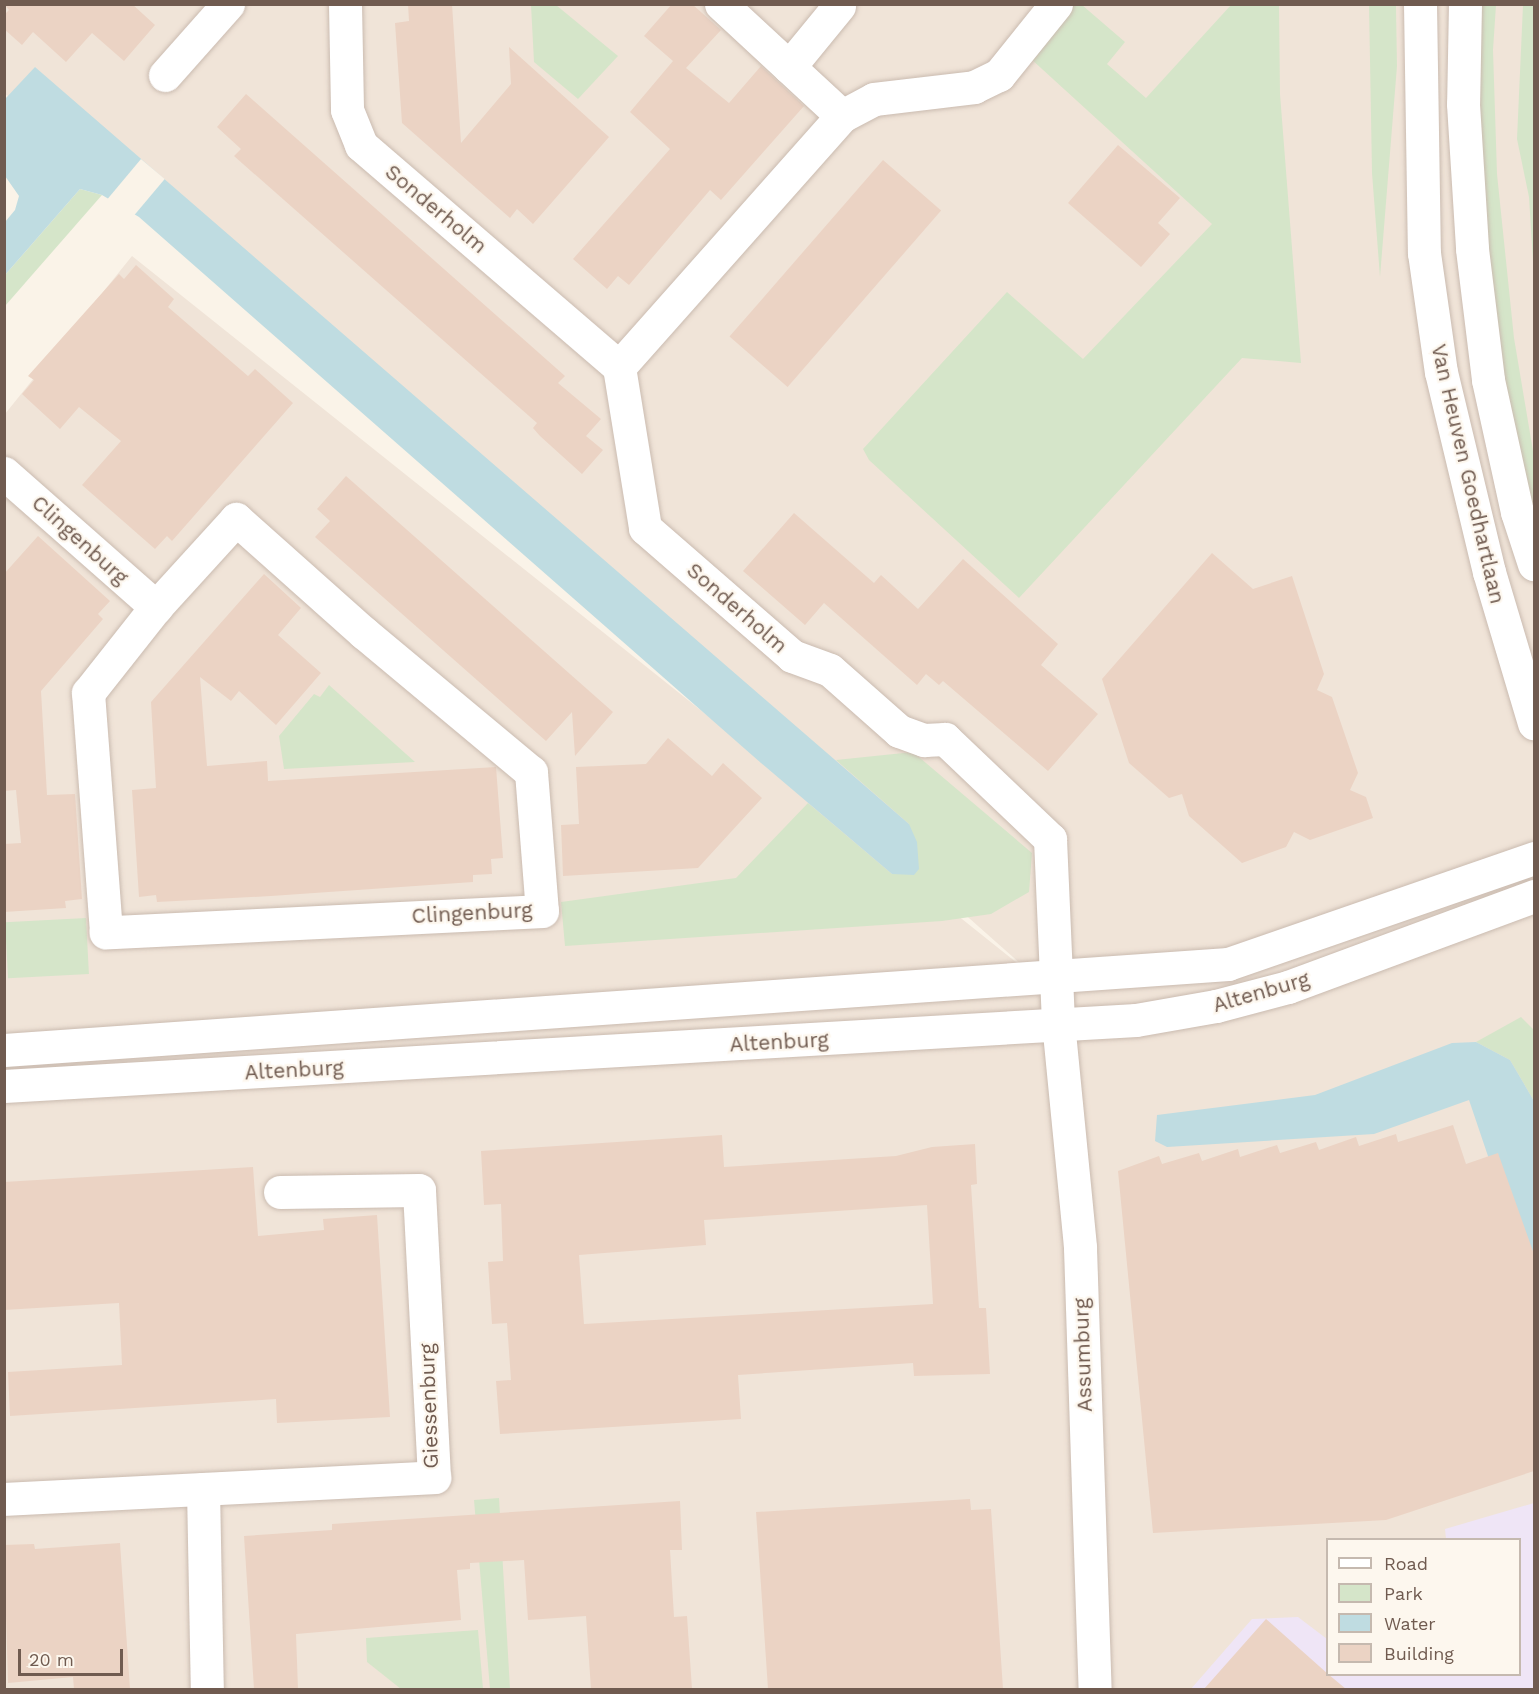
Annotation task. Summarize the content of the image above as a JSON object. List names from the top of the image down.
{
  "streets": {
    "street": [
      "Sonderholm",
      "Van Heuven Goedhartlaan",
      "Clingenburg",
      "Altenburg",
      "Assumburg",
      "Giessenburg"
    ]
  },
  "crossings": [
    ["Sonderholm", "Altenburg"],
    ["Sonderholm", "Assumburg"],
    ["Altenburg", "Assumburg"]
  ],
  "legend": [
    "Road",
    "Park",
    "Water",
    "Building"
  ],
  "scale_bar": "20 m"
}
